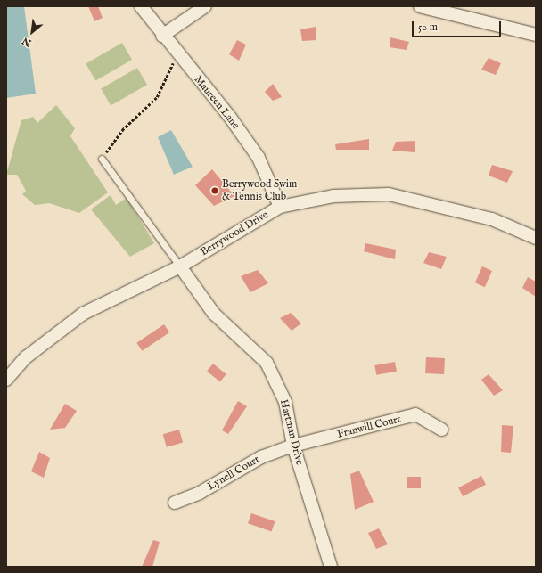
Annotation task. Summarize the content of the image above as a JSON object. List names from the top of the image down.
{
  "streets": {
    "street": [
      "Maureen Lane",
      "Berrywood Drive",
      "Franwill Court",
      "Hartman Drive",
      "Lynell Court"
    ]
  },
  "crossings": [
    ["Maureen Lane", "Berrywood Drive"],
    ["Berrywood Drive", "Hartman Drive"],
    ["Franwill Court", "Hartman Drive"],
    ["Franwill Court", "Lynell Court"],
    ["Hartman Drive", "Lynell Court"]
  ],
  "places": ["Berrywood Swim & Tennis Club"],
  "scale_bar": "50 m",
  "north": "bottom left"
}
